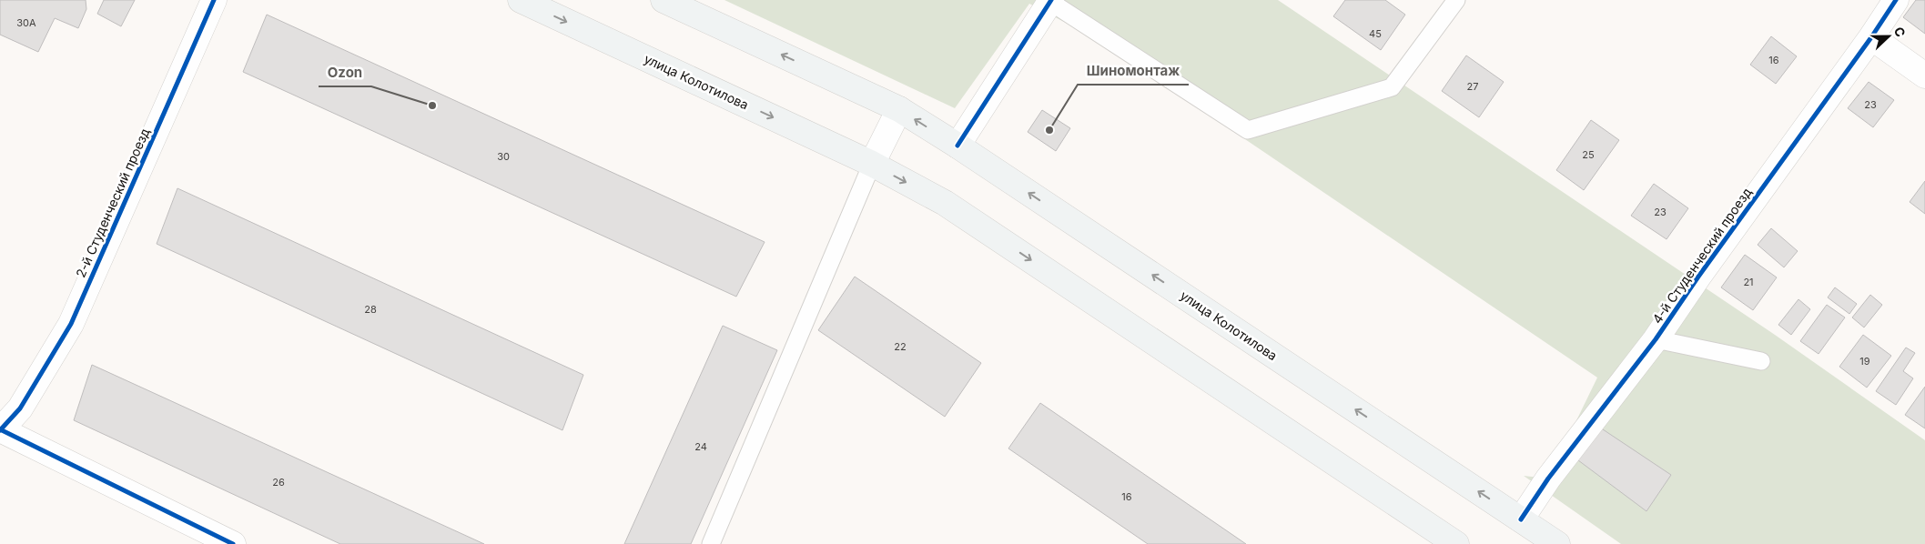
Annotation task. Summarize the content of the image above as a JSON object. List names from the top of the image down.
{
  "streets": {
    "main road": ["улица Колотилова"],
    "street": ["2-й Студенческий проезд", "4-й Студенческий проезд"]
  },
  "crossings": [
    ["улица Колотилова", "4-й Студенческий проезд"]
  ],
  "places": ["Ozon", "Шиномонтаж"],
  "house_numbers": [
    "30А",
    "45",
    "16",
    "27",
    "23",
    "25",
    "30",
    "23",
    "21",
    "28",
    "22",
    "19",
    "24",
    "26",
    "16"
  ],
  "north": "right"
}
